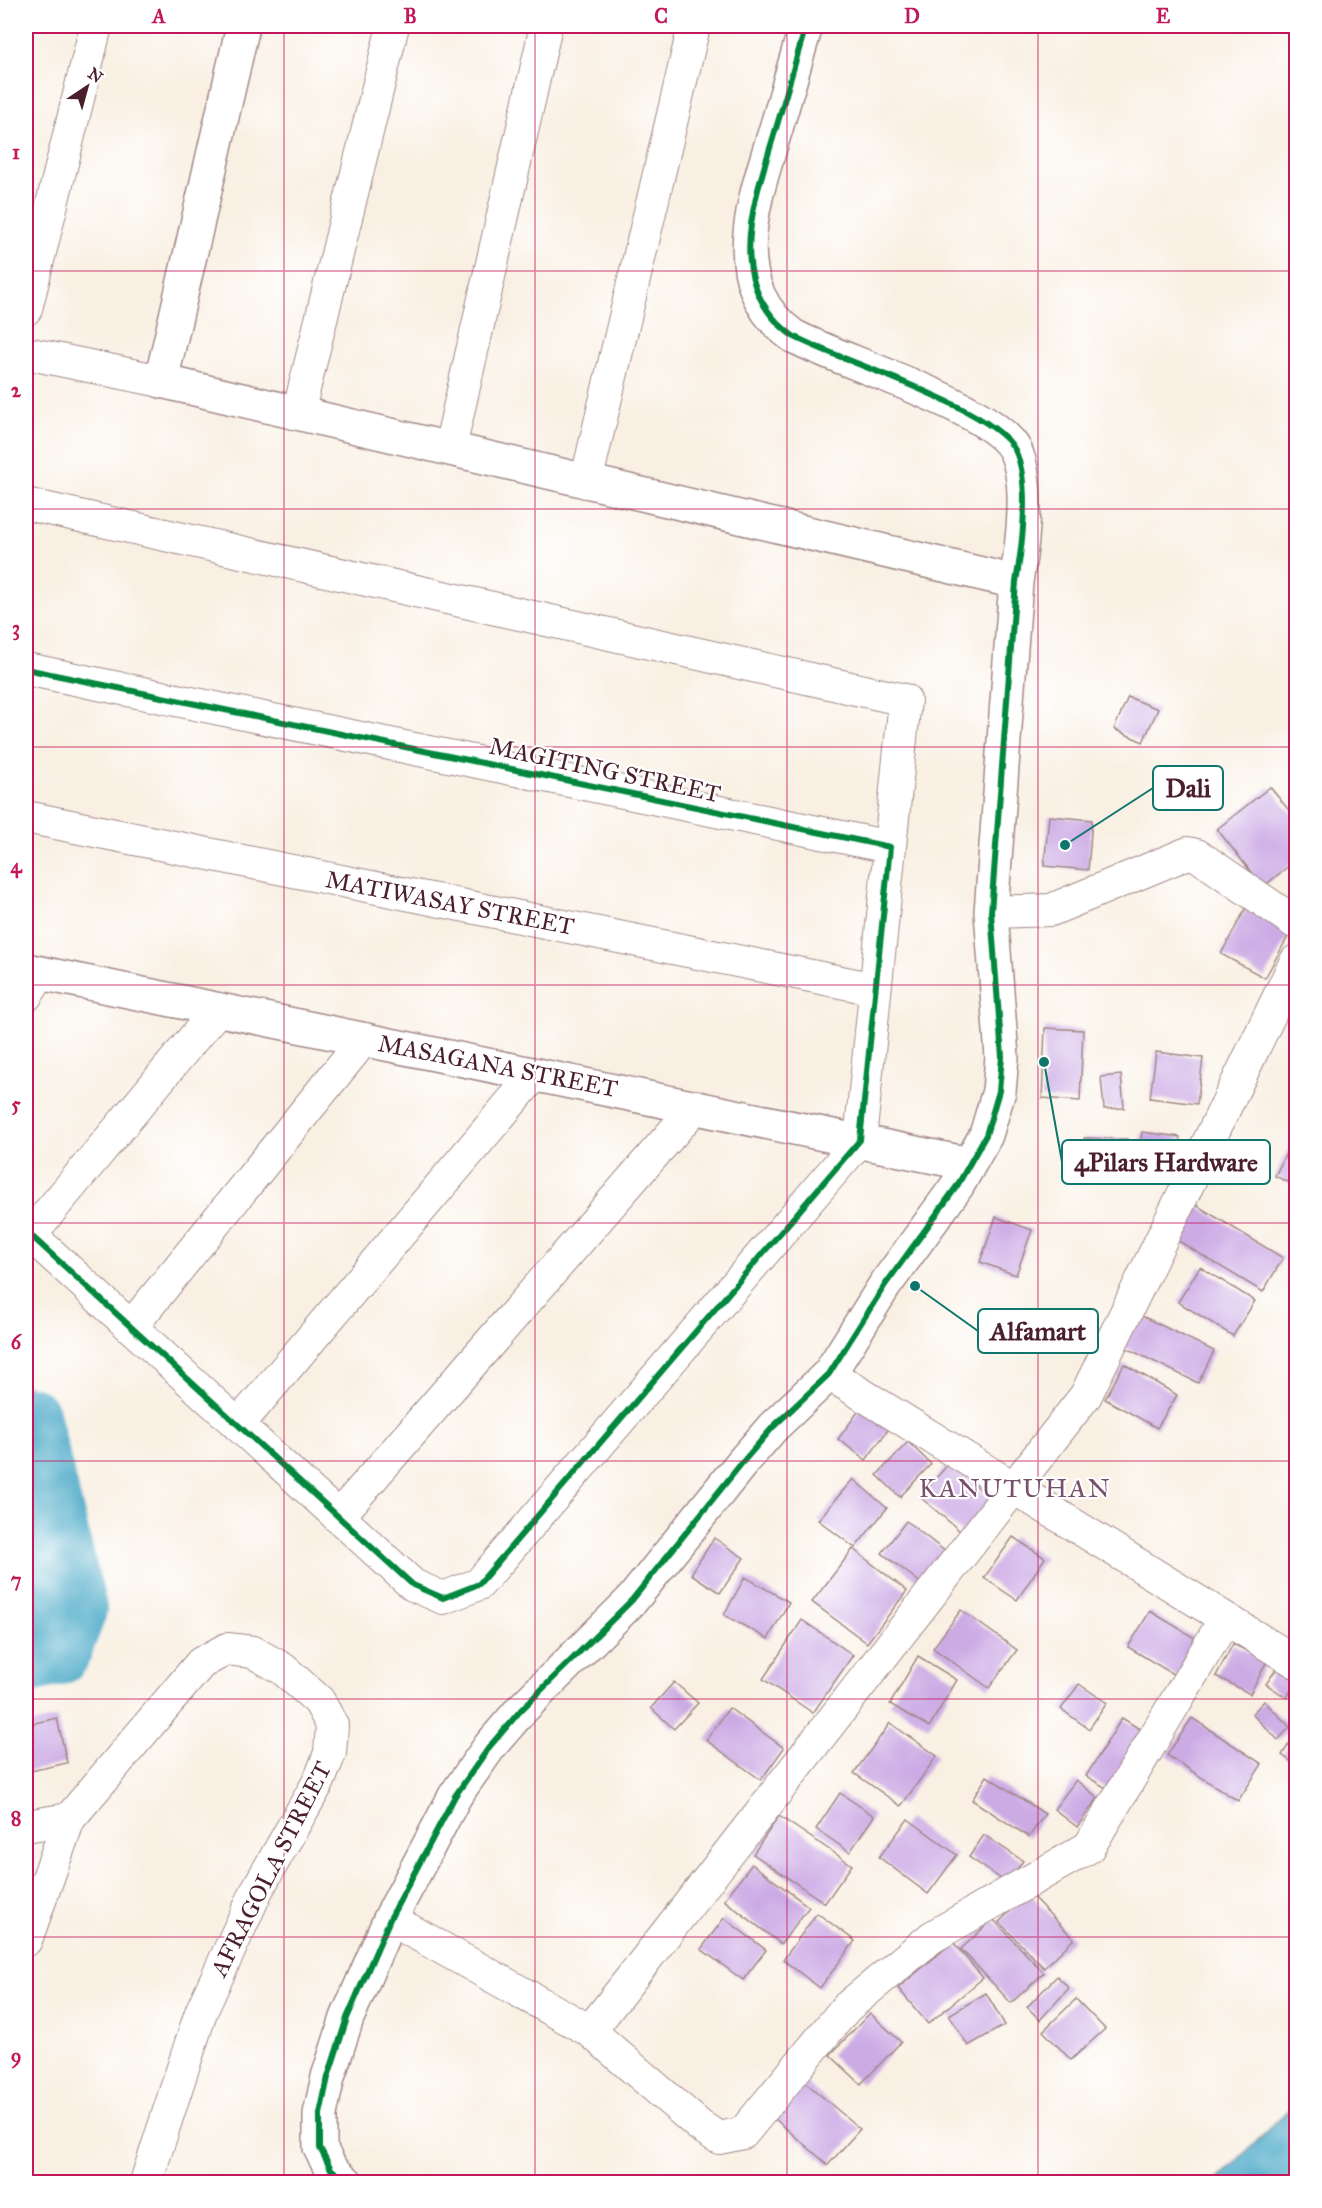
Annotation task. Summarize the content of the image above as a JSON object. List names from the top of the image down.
{
  "streets": {
    "street": [
      "MAGITING STREET",
      "MATIWASAY STREET",
      "MASAGANA STREET",
      "AFRAGOLA STREET"
    ]
  },
  "districts": ["KANUTUHAN"],
  "places": ["Dali", "4Pilars Hardware", "Alfamart"],
  "north": "top right",
  "grid": {
    "columns": [
      "A",
      "B",
      "C",
      "D",
      "E"
    ],
    "rows": [
      "1",
      "2",
      "3",
      "4",
      "5",
      "6",
      "7",
      "8",
      "9"
    ]
  }
}
